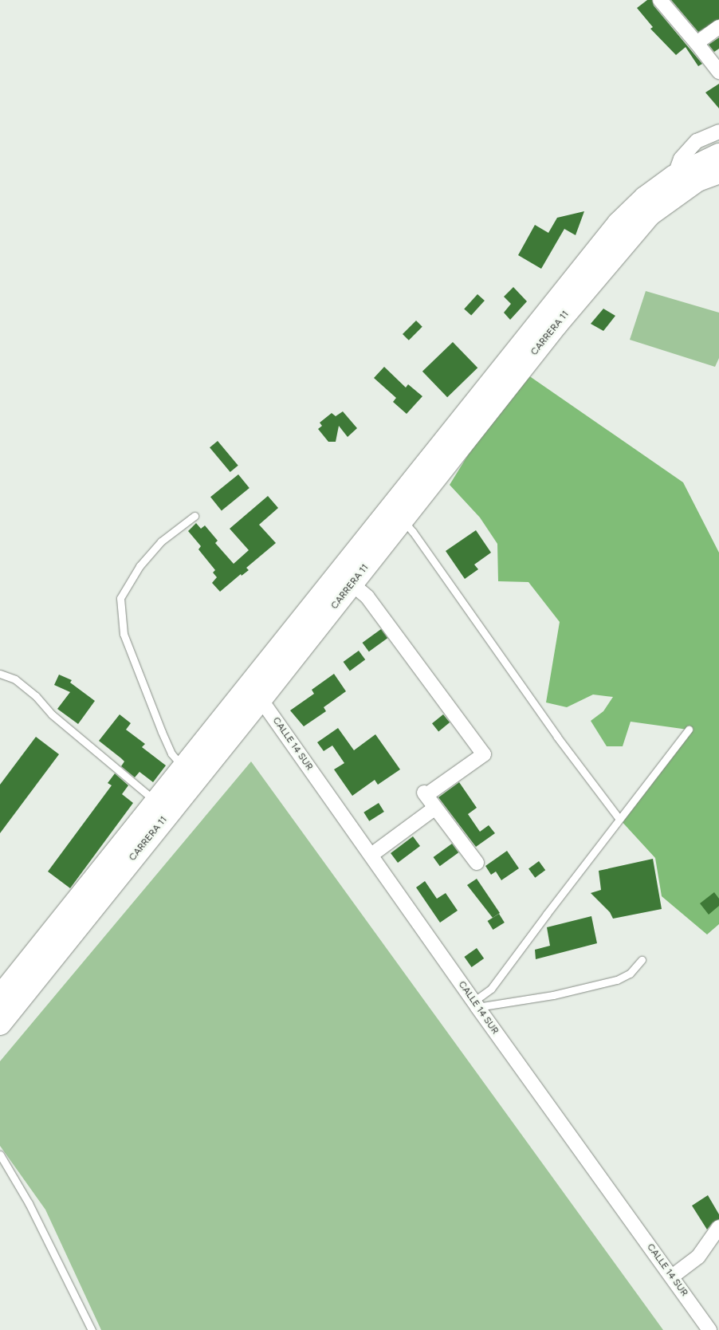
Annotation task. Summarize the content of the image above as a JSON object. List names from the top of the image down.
{
  "streets": {
    "main road": ["CARRERA 11"],
    "street": ["CALLE 14 SUR"]
  },
  "crossings": [
    ["CARRERA 11", "CALLE 14 SUR"]
  ]
}
